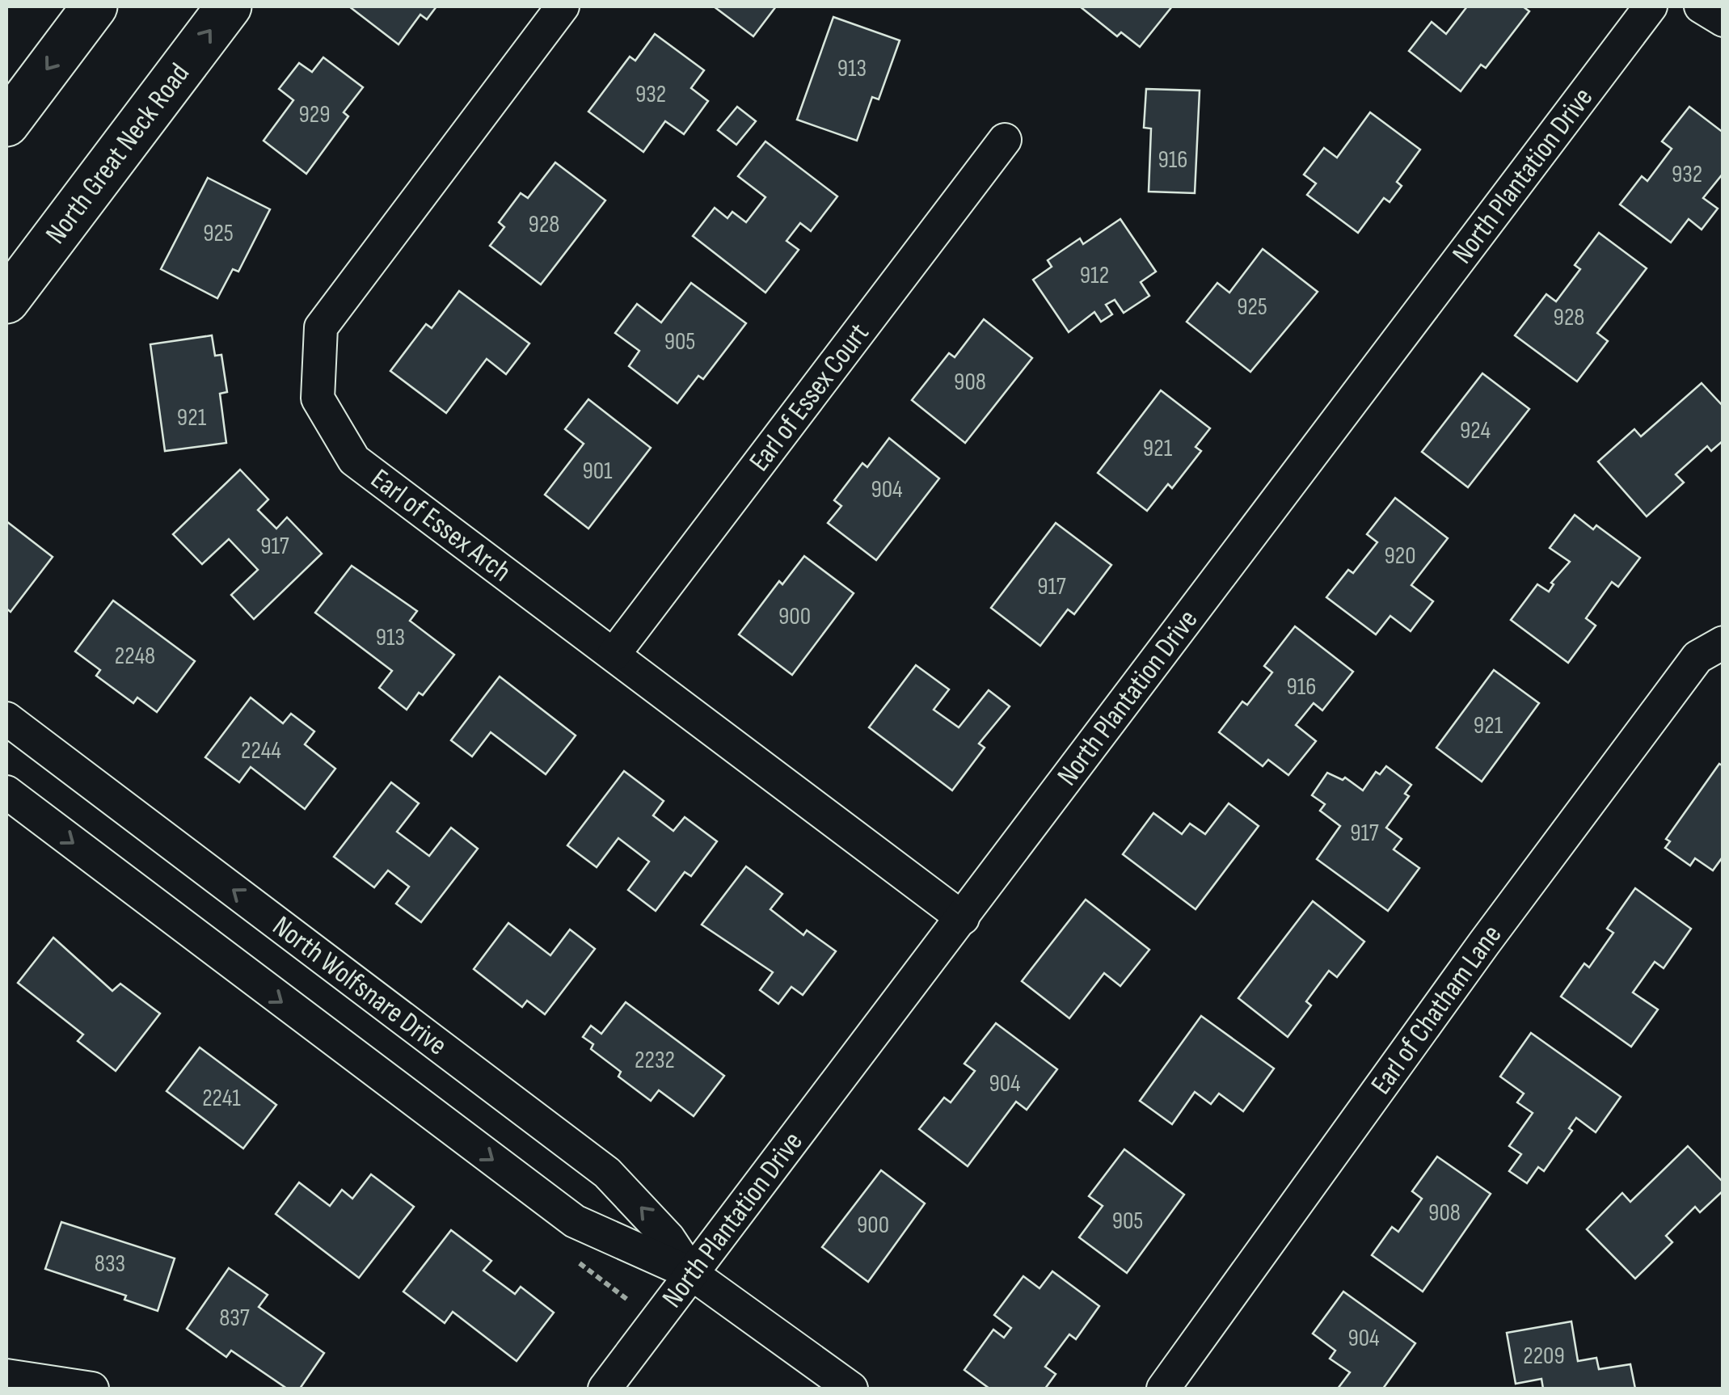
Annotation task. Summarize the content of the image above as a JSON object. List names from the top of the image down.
{
  "streets": {
    "main road": ["North Great Neck Road"],
    "street": [
      "North Plantation Drive",
      "Earl of Essex Court",
      "Earl of Essex Arch",
      "North Wolfsnare Drive",
      "Earl of Chatham Lane"
    ]
  },
  "crossings": [
    ["North Plantation Drive", "Earl of Essex Arch"],
    ["North Plantation Drive", "North Wolfsnare Drive"],
    ["Earl of Essex Court", "Earl of Essex Arch"]
  ],
  "house_numbers": [
    "913",
    "932",
    "929",
    "916",
    "932",
    "928",
    "925",
    "912",
    "925",
    "928",
    "905",
    "908",
    "921",
    "924",
    "921",
    "901",
    "904",
    "917",
    "920",
    "917",
    "900",
    "913",
    "2248",
    "916",
    "921",
    "2244",
    "917",
    "2232",
    "904",
    "2241",
    "908",
    "905",
    "900",
    "833",
    "837",
    "904",
    "2209"
  ]
}
